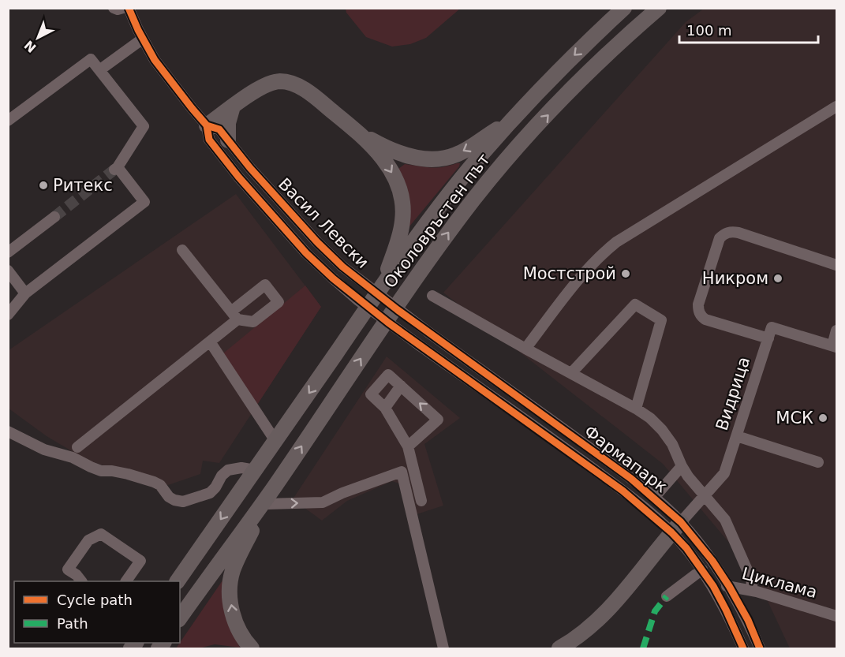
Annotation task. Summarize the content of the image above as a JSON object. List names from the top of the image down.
{
  "streets": {
    "highway": ["Околовръстен път"],
    "street": [
      "Васил Левски",
      "Видрица",
      "Фармапарк",
      "Циклама"
    ]
  },
  "crossings": [
    ["Васил Левски", "Фармапарк"],
    ["Видрица", "Фармапарк"],
    ["Фармапарк", "Циклама"]
  ],
  "places": [
    "Ритекс",
    "Мостстрой",
    "Никром",
    "МСК"
  ],
  "legend": ["Cycle path", "Path"],
  "scale_bar": "100 m",
  "north": "bottom left"
}
